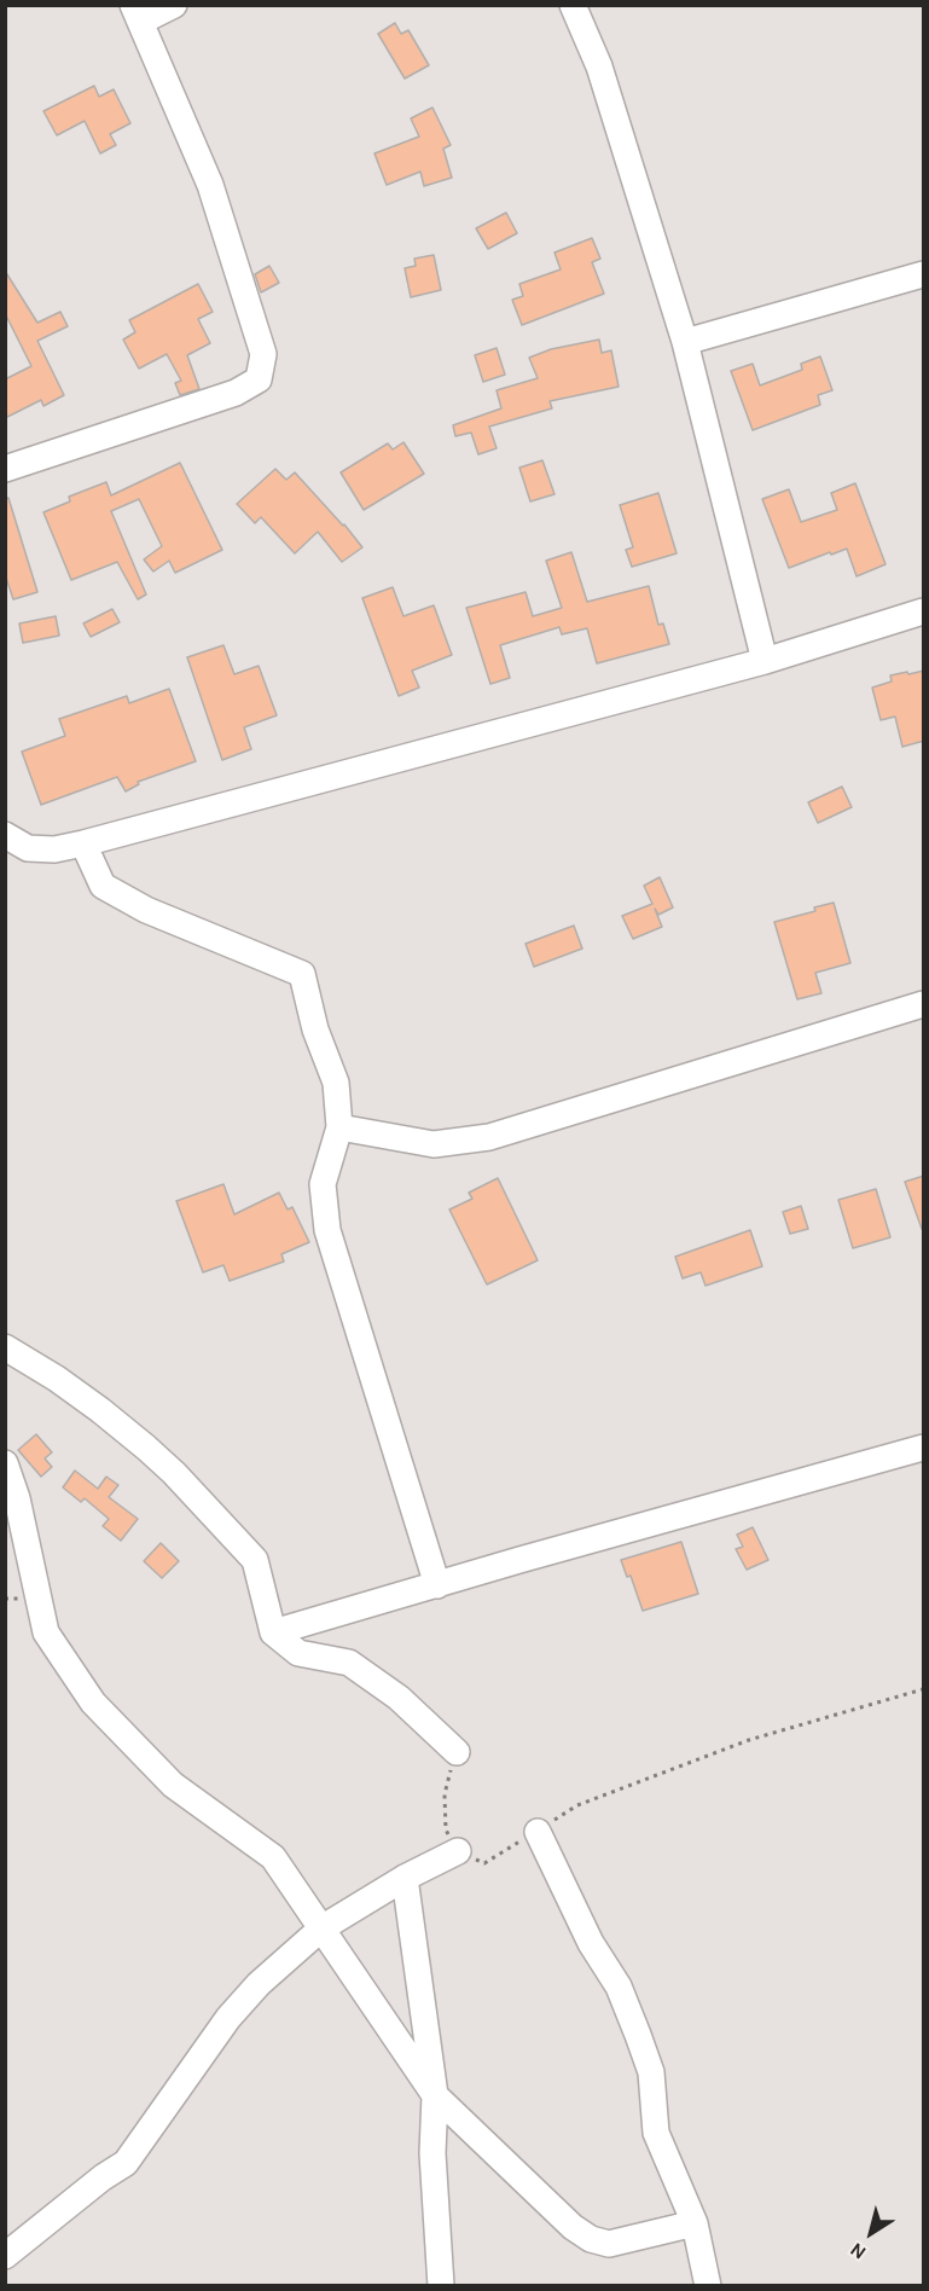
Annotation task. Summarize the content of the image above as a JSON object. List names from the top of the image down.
{
  "north": "bottom left"
}
